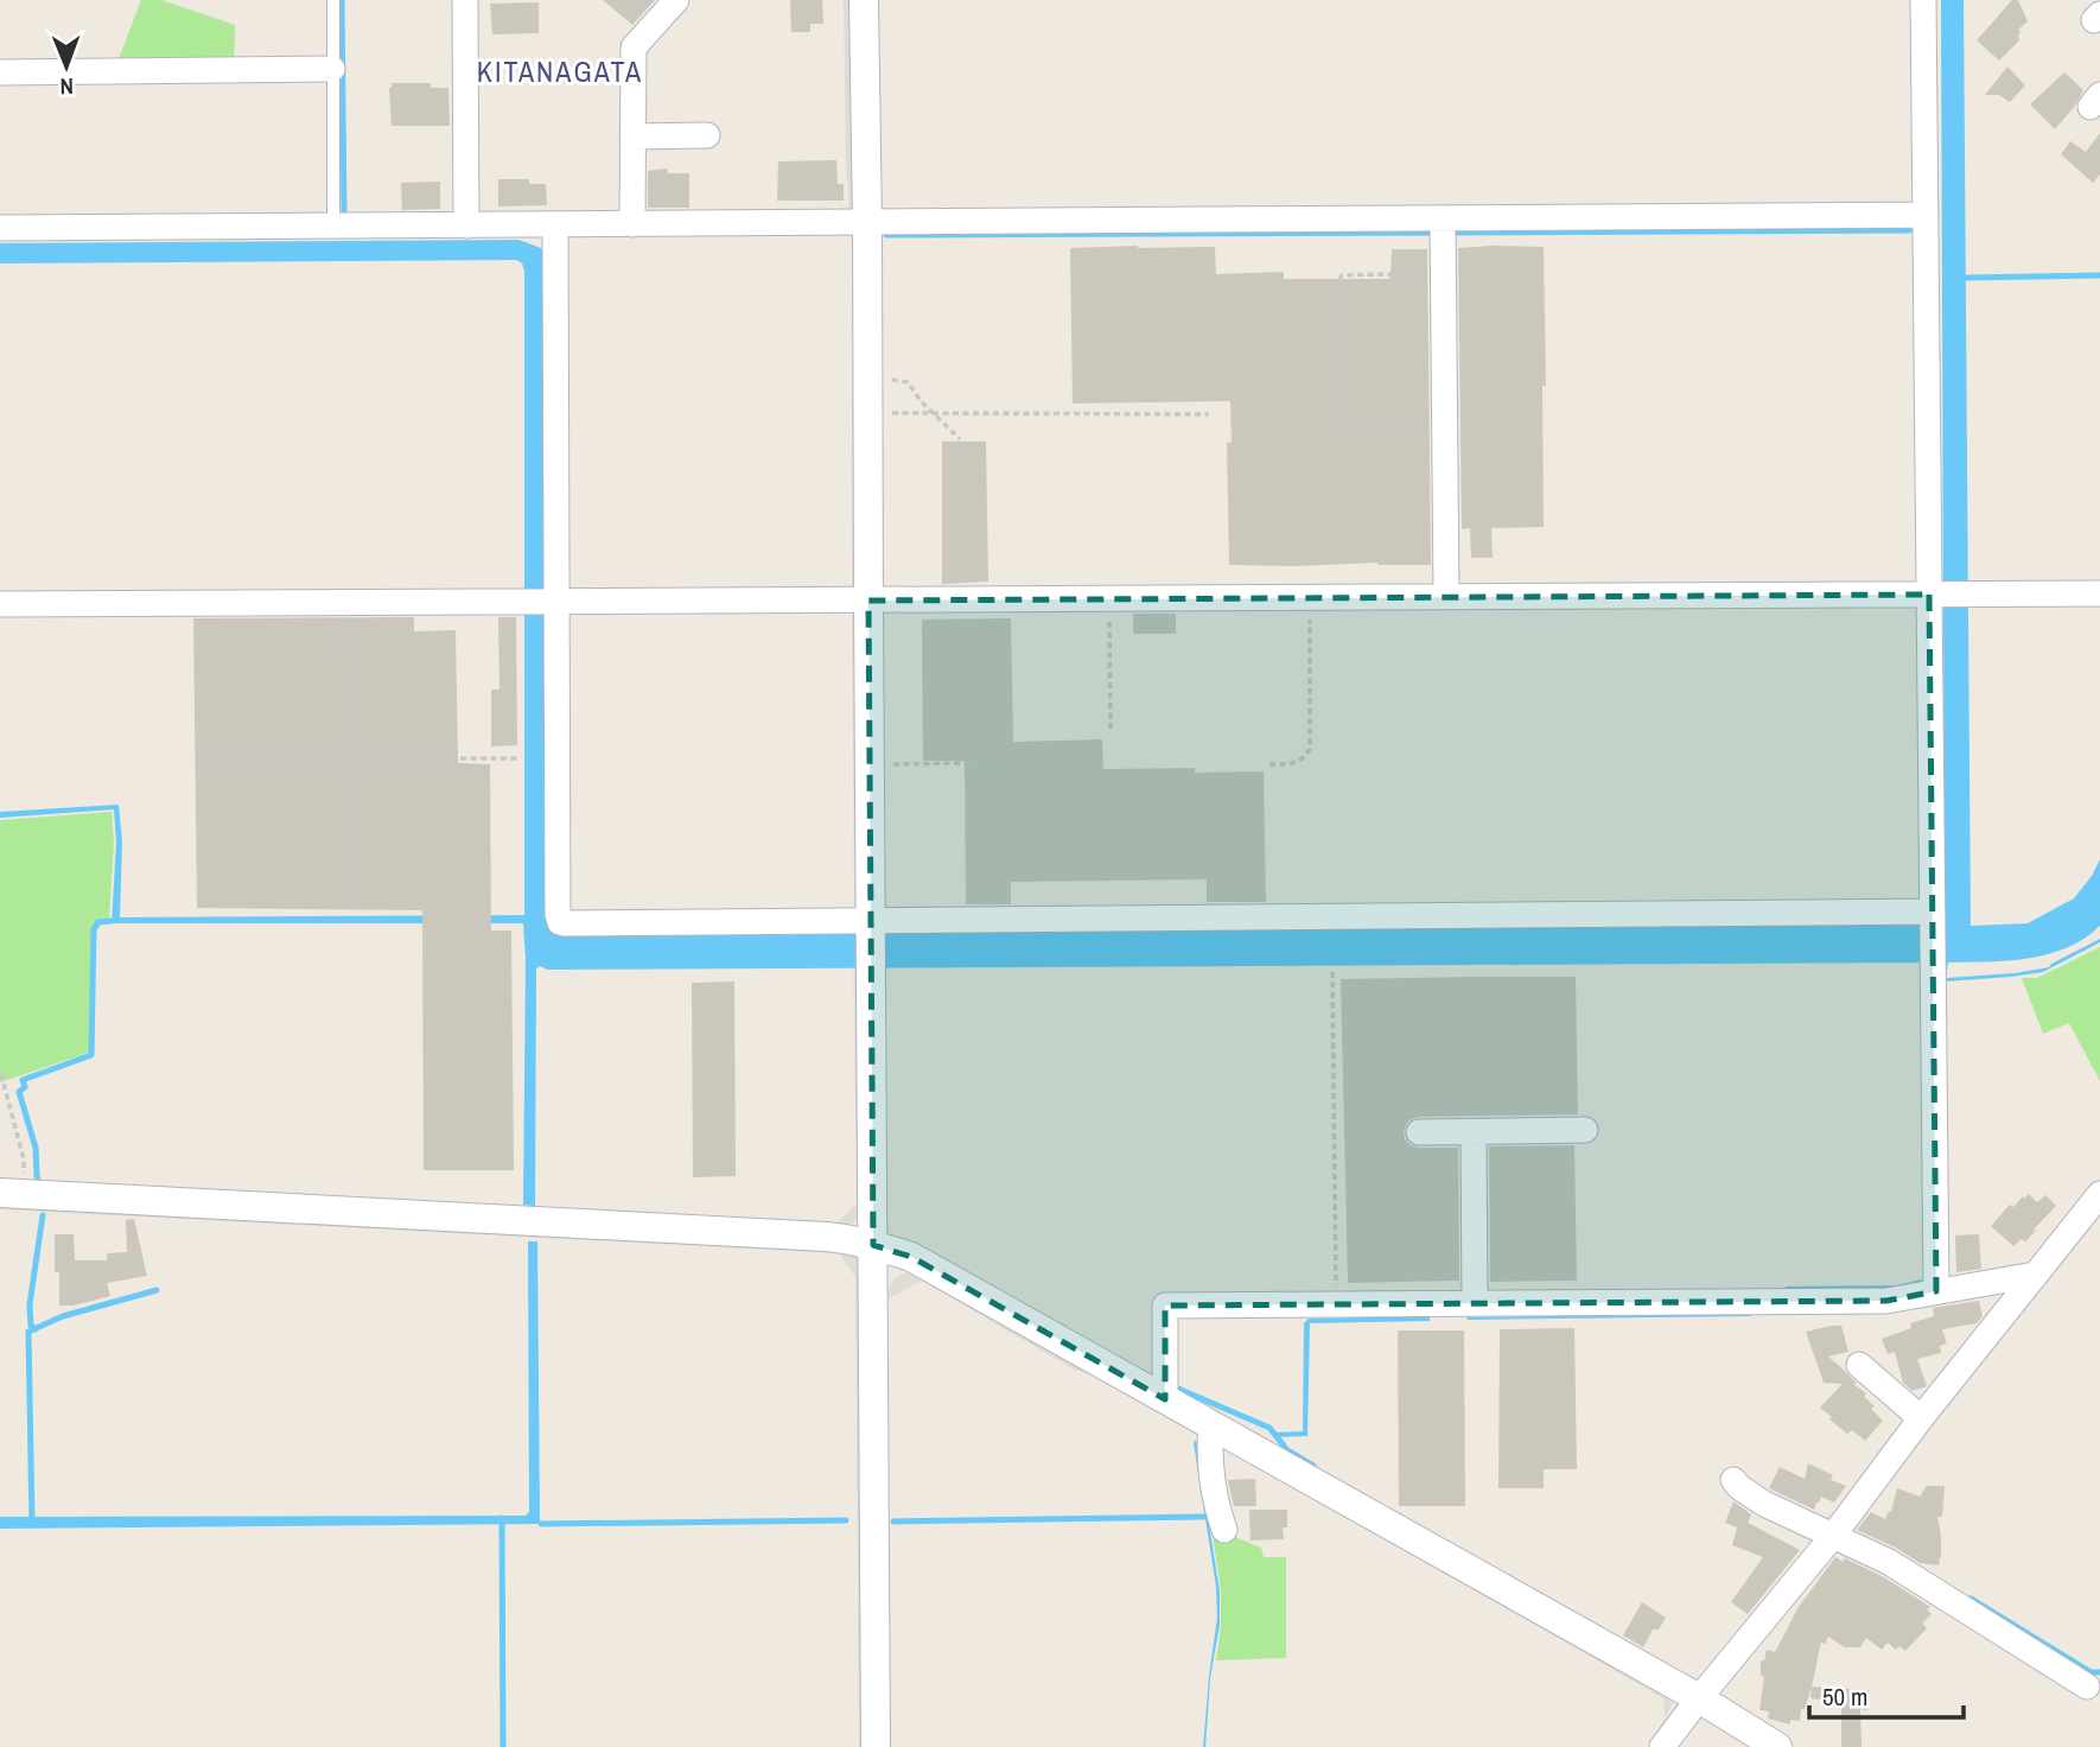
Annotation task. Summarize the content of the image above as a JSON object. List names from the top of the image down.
{
  "districts": ["KITANAGATA"],
  "scale_bar": "50 m",
  "north": "bottom"
}
